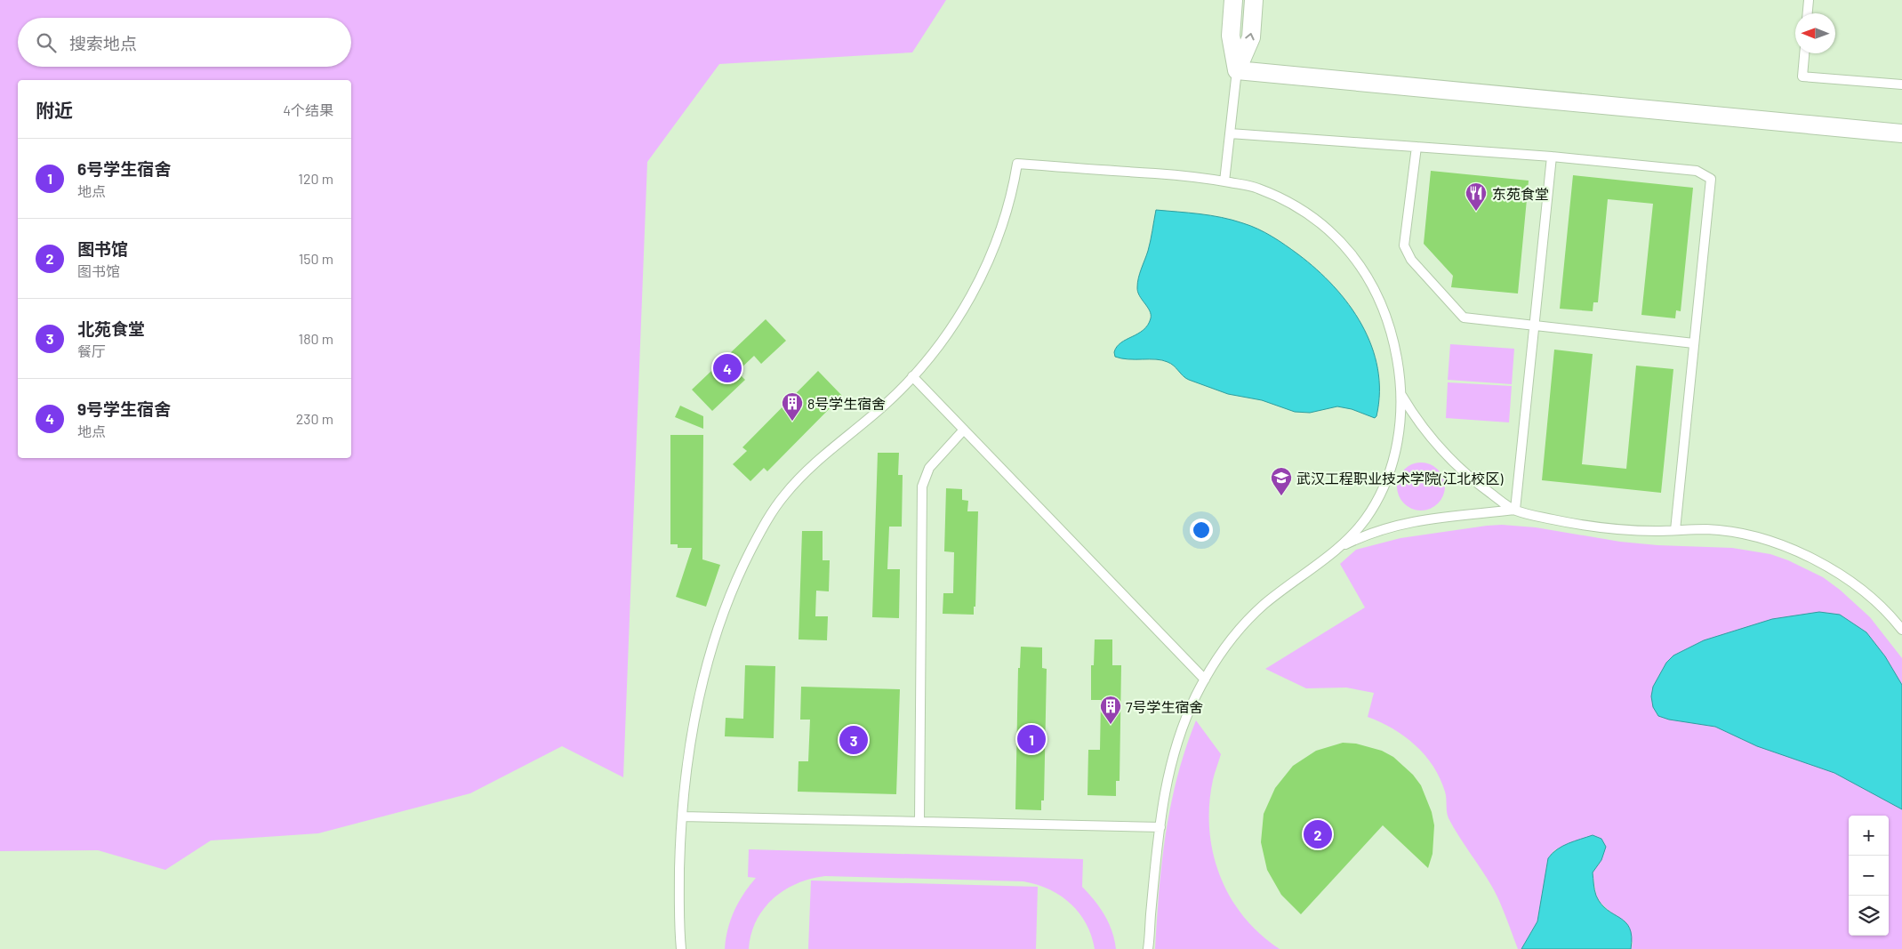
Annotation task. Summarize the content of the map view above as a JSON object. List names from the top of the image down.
{
  "places": {
    "restaurant": ["东苑食堂"],
    "building": ["8号学生宿舍", "7号学生宿舍"],
    "school or university": ["武汉工程职业技术学院(江北校区)"]
  },
  "north": "left",
  "page": {
    "search": "搜索地点",
    "heading": ["附近", "4个结果"],
    "list": [
      {
        "mark": "1",
        "name": "6号学生宿舍",
        "note": "地点",
        "value": "120 m"
      },
      {
        "mark": "2",
        "name": "图书馆",
        "note": "图书馆",
        "value": "150 m"
      },
      {
        "mark": "3",
        "name": "北苑食堂",
        "note": "餐厅",
        "value": "180 m"
      },
      {
        "mark": "4",
        "name": "9号学生宿舍",
        "note": "地点",
        "value": "230 m"
      }
    ],
    "pins": [
      "4",
      "1",
      "3",
      "2"
    ],
    "map_buttons": ["+", "−"]
  }
}
